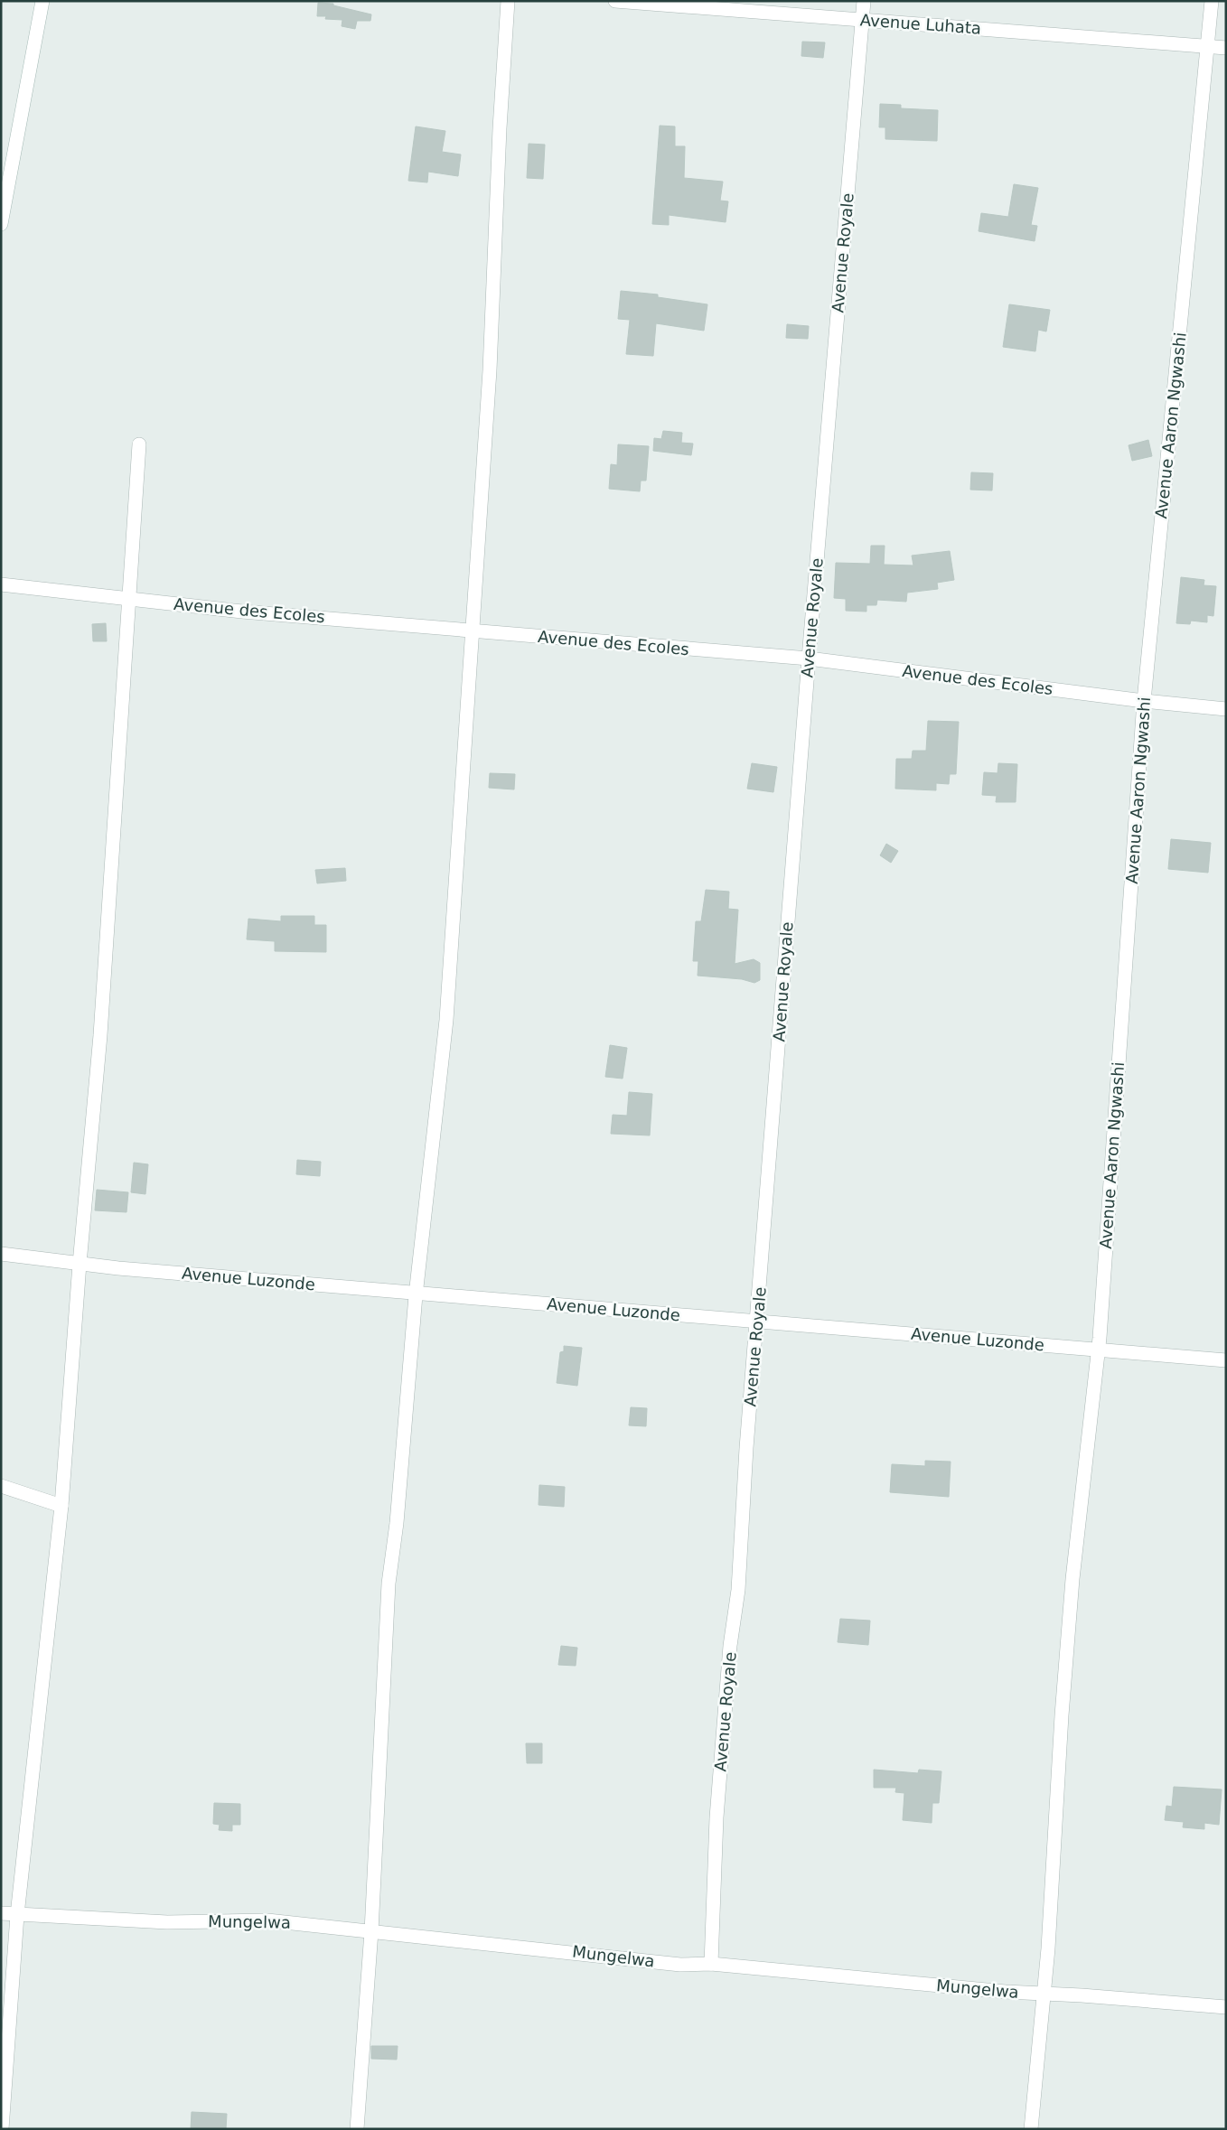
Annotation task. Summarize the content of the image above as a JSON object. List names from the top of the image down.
{
  "streets": {
    "street": [
      "Avenue Luhata",
      "Avenue Royale",
      "Avenue Aaron Ngwashi",
      "Avenue des Ecoles",
      "Avenue Luzonde",
      "Mungelwa"
    ]
  },
  "crossings": [
    ["Avenue Luhata", "Avenue Royale"],
    ["Avenue Luhata", "Avenue Aaron Ngwashi"],
    ["Avenue Royale", "Avenue des Ecoles"],
    ["Avenue Royale", "Avenue Luzonde"],
    ["Avenue Royale", "Mungelwa"],
    ["Avenue Aaron Ngwashi", "Avenue des Ecoles"],
    ["Avenue Aaron Ngwashi", "Avenue Luzonde"],
    ["Avenue Aaron Ngwashi", "Mungelwa"]
  ]
}
